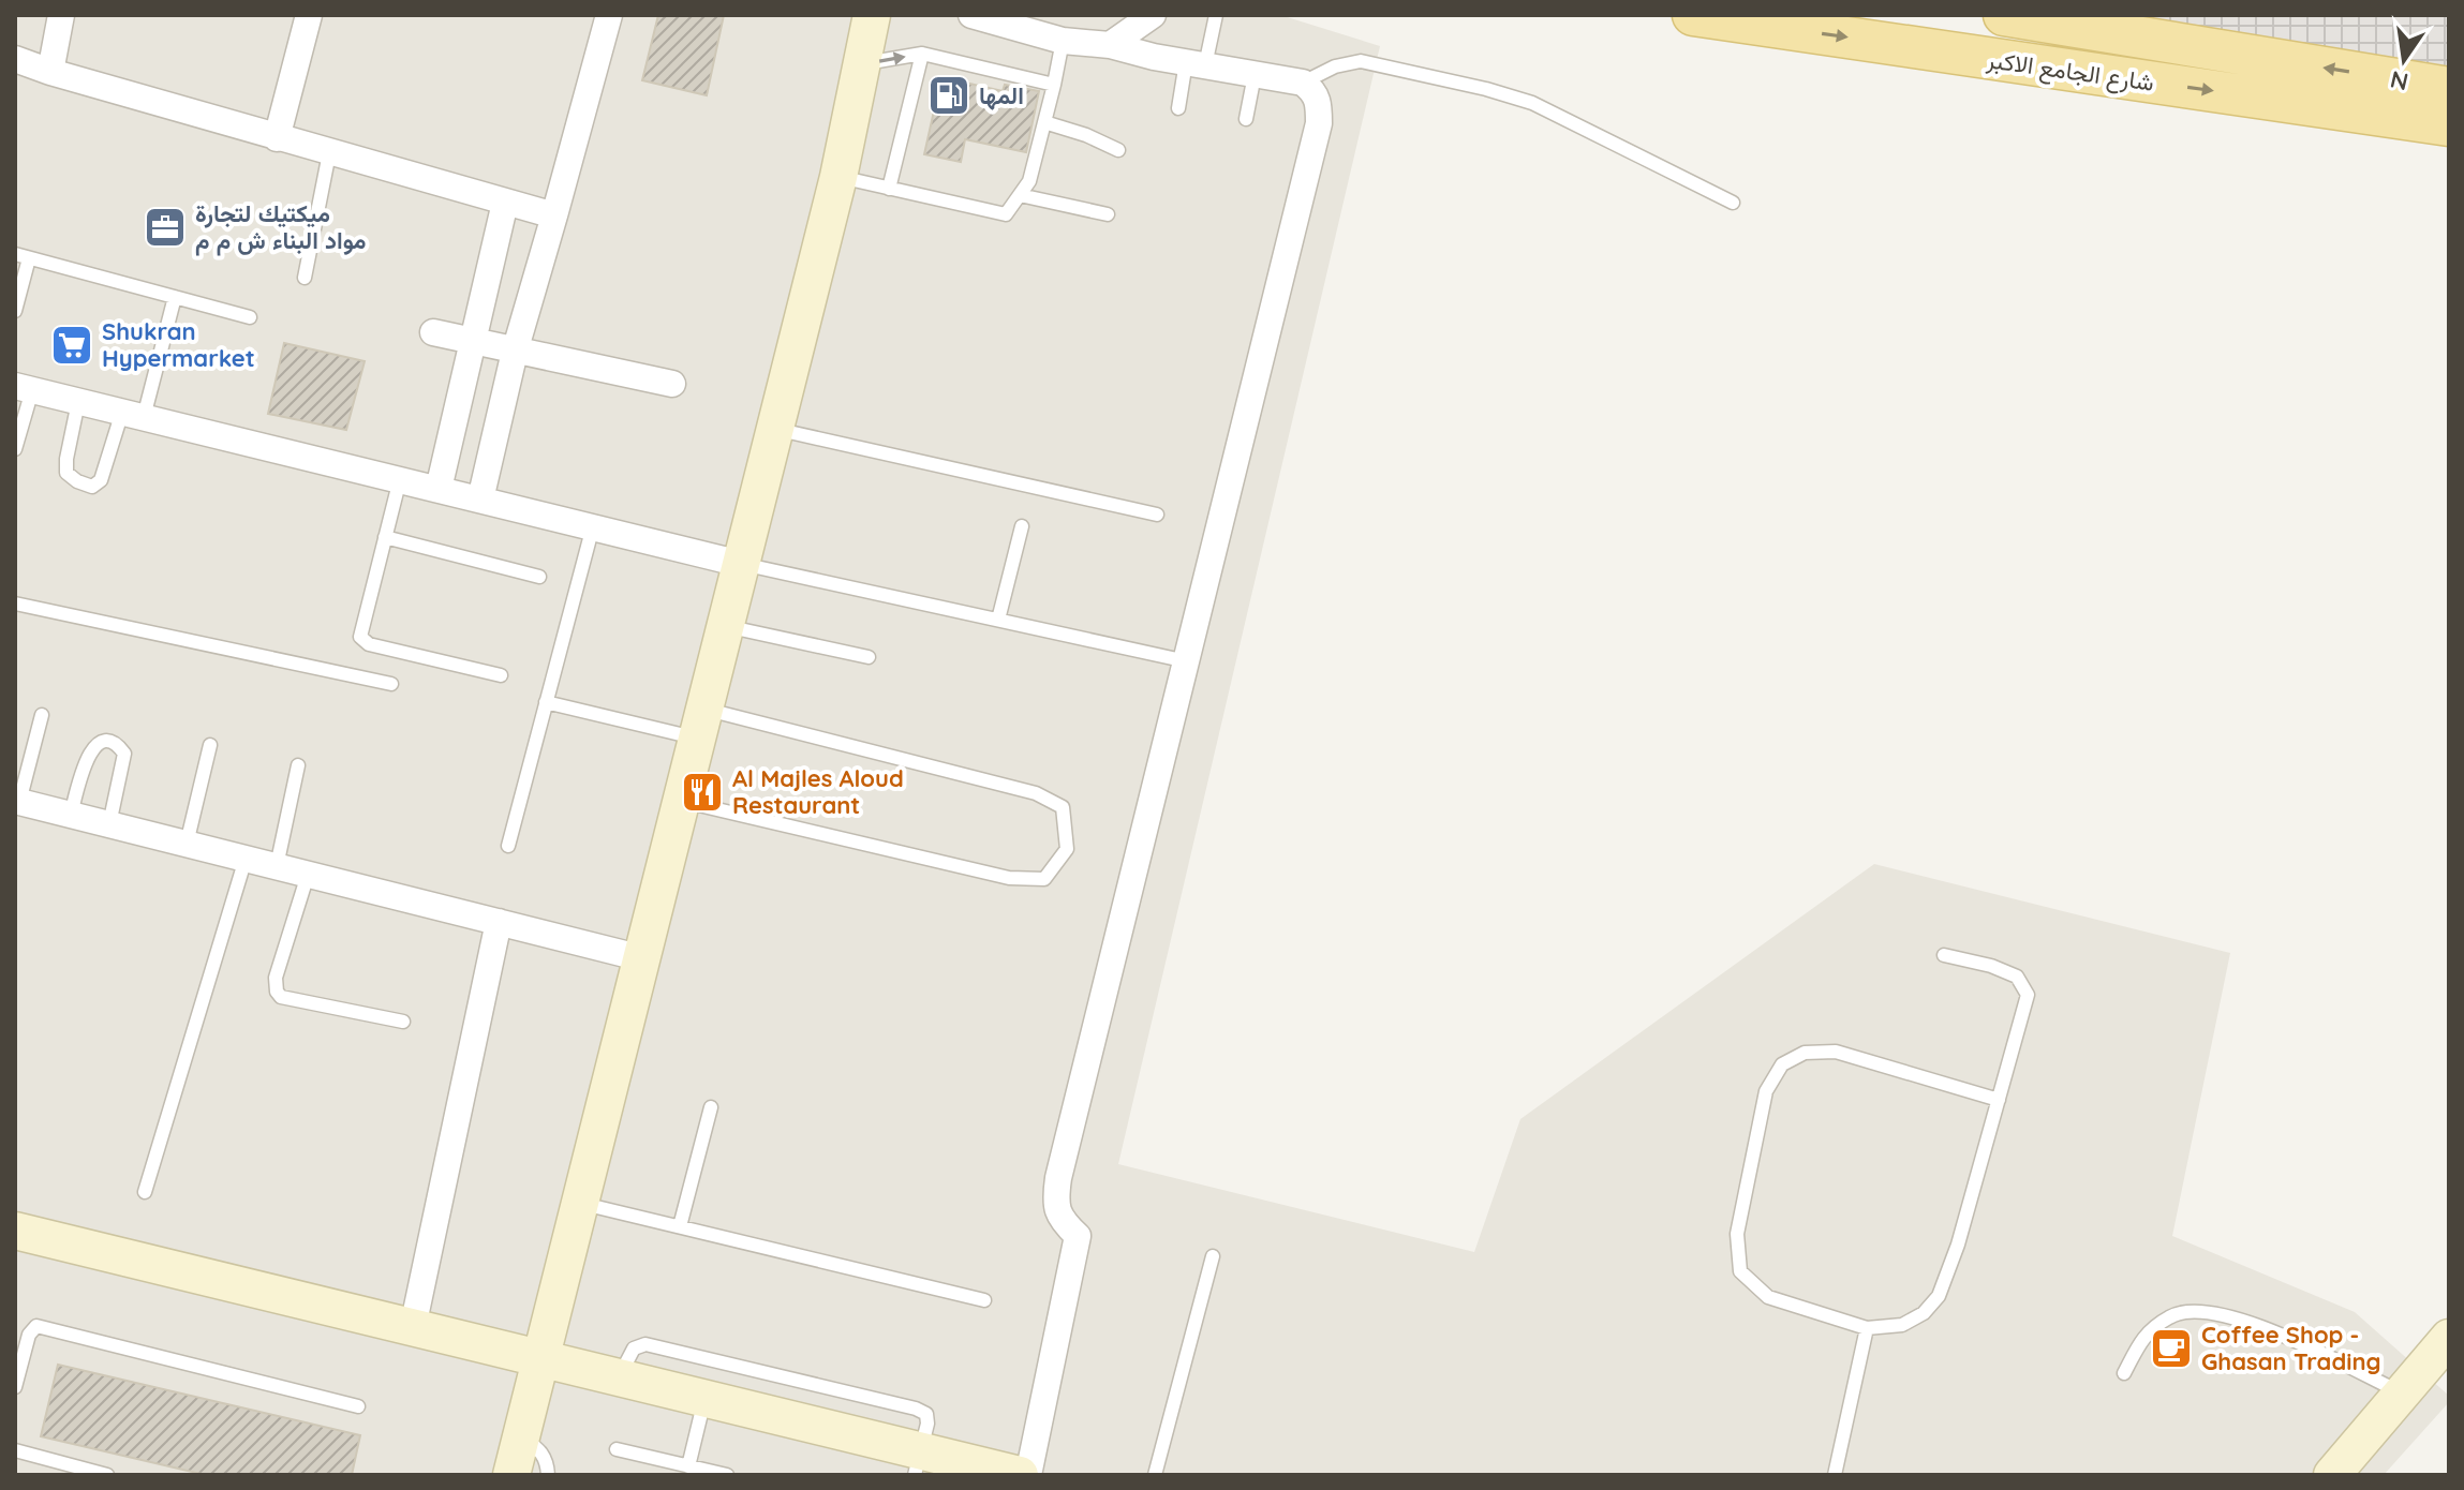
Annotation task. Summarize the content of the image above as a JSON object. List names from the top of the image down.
{
  "streets": {
    "main road": ["شارع الجامع الاكبر"]
  },
  "places": {
    "fuel station": ["المه‍ا"],
    "office": ["ميكتيك لتجارة مواد البناء ش م م"],
    "supermarket": ["Shukran Hypermarket"],
    "restaurant": ["Al Majles Aloud Restaurant"],
    "cafe": ["Coffee Shop - Ghasan Trading"]
  },
  "north": "bottom"
}
